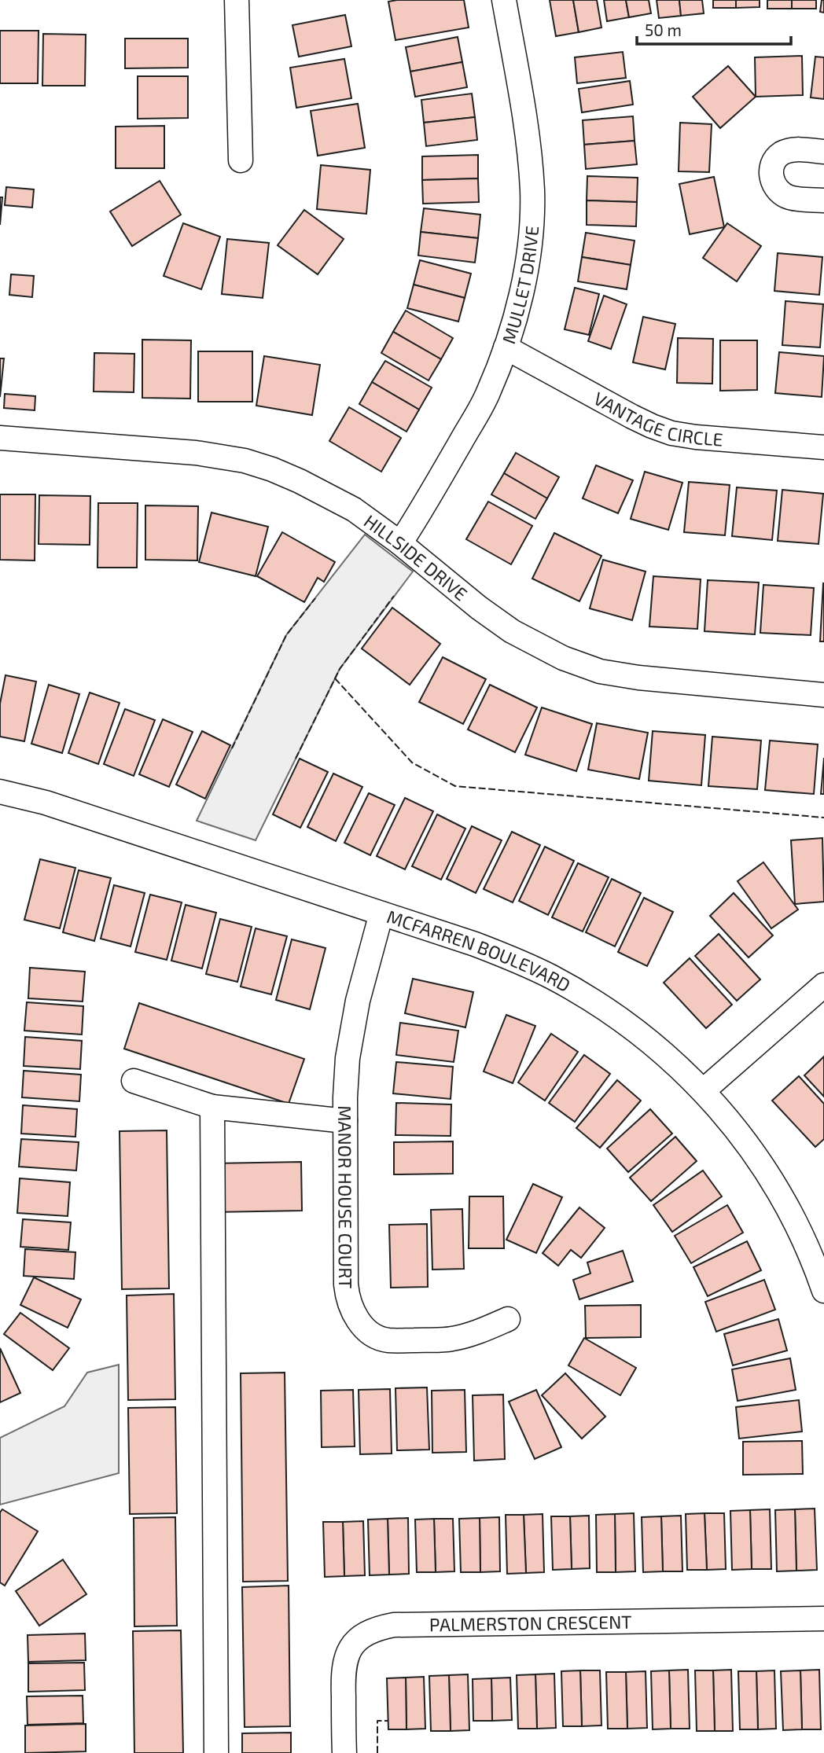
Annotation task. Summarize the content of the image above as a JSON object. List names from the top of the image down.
{
  "streets": {
    "street": [
      "MULLET DRIVE",
      "VANTAGE CIRCLE",
      "HILLSIDE DRIVE",
      "MCFARREN BOULEVARD",
      "MANOR HOUSE COURT",
      "PALMERSTON CRESCENT"
    ]
  },
  "crossings": [
    ["MULLET DRIVE", "VANTAGE CIRCLE"],
    ["MULLET DRIVE", "HILLSIDE DRIVE"],
    ["MCFARREN BOULEVARD", "MANOR HOUSE COURT"]
  ],
  "scale_bar": "50 m"
}
